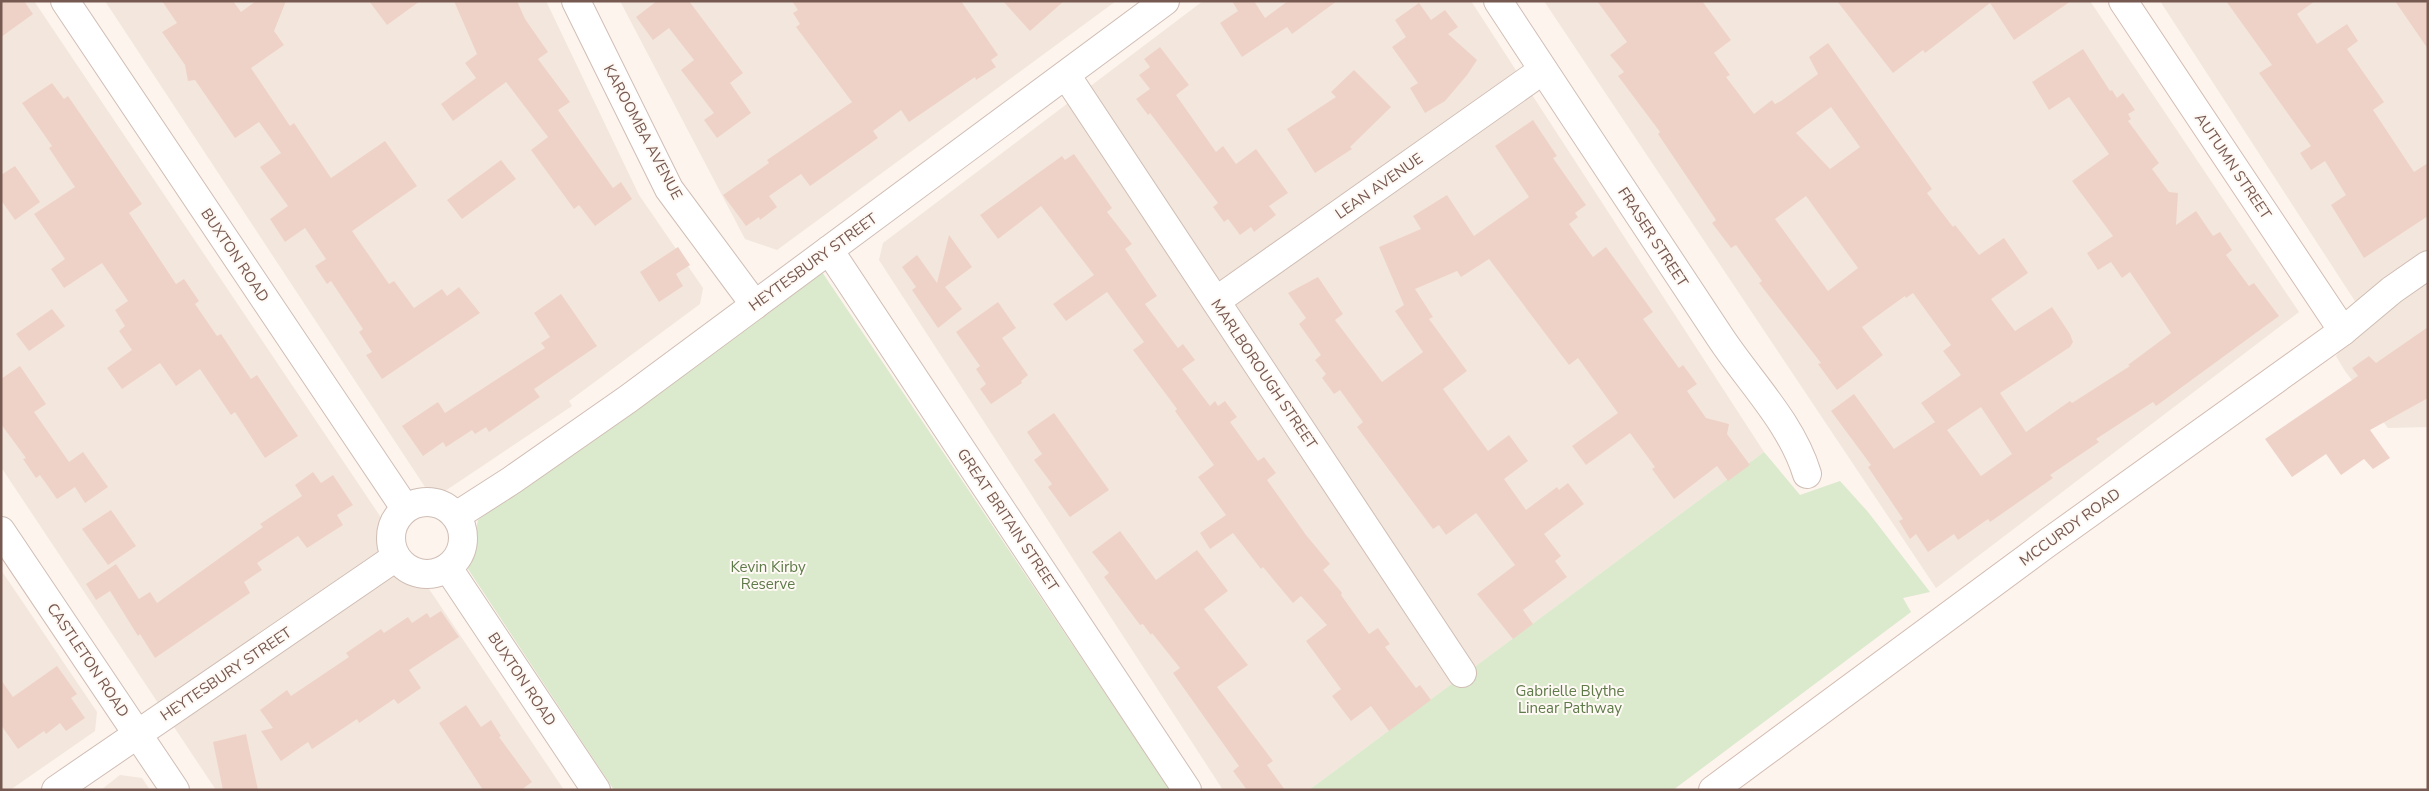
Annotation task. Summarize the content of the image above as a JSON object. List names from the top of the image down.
{
  "streets": {
    "street": [
      "KAROOMBA AVENUE",
      "AUTUMN STREET",
      "LEAN AVENUE",
      "FRASER STREET",
      "BUXTON ROAD",
      "HEYTESBURY STREET",
      "MARLBOROUGH STREET",
      "GREAT BRITAIN STREET",
      "MCCURDY ROAD",
      "CASTLETON ROAD"
    ]
  },
  "crossings": [
    ["KAROOMBA AVENUE", "HEYTESBURY STREET"],
    ["AUTUMN STREET", "MCCURDY ROAD"],
    ["LEAN AVENUE", "FRASER STREET"],
    ["LEAN AVENUE", "MARLBOROUGH STREET"],
    ["BUXTON ROAD", "HEYTESBURY STREET"],
    ["HEYTESBURY STREET", "MARLBOROUGH STREET"],
    ["HEYTESBURY STREET", "GREAT BRITAIN STREET"],
    ["HEYTESBURY STREET", "CASTLETON ROAD"]
  ],
  "parks": ["Kevin Kirby Reserve", "Gabrielle Blythe Linear Pathway"]
}
